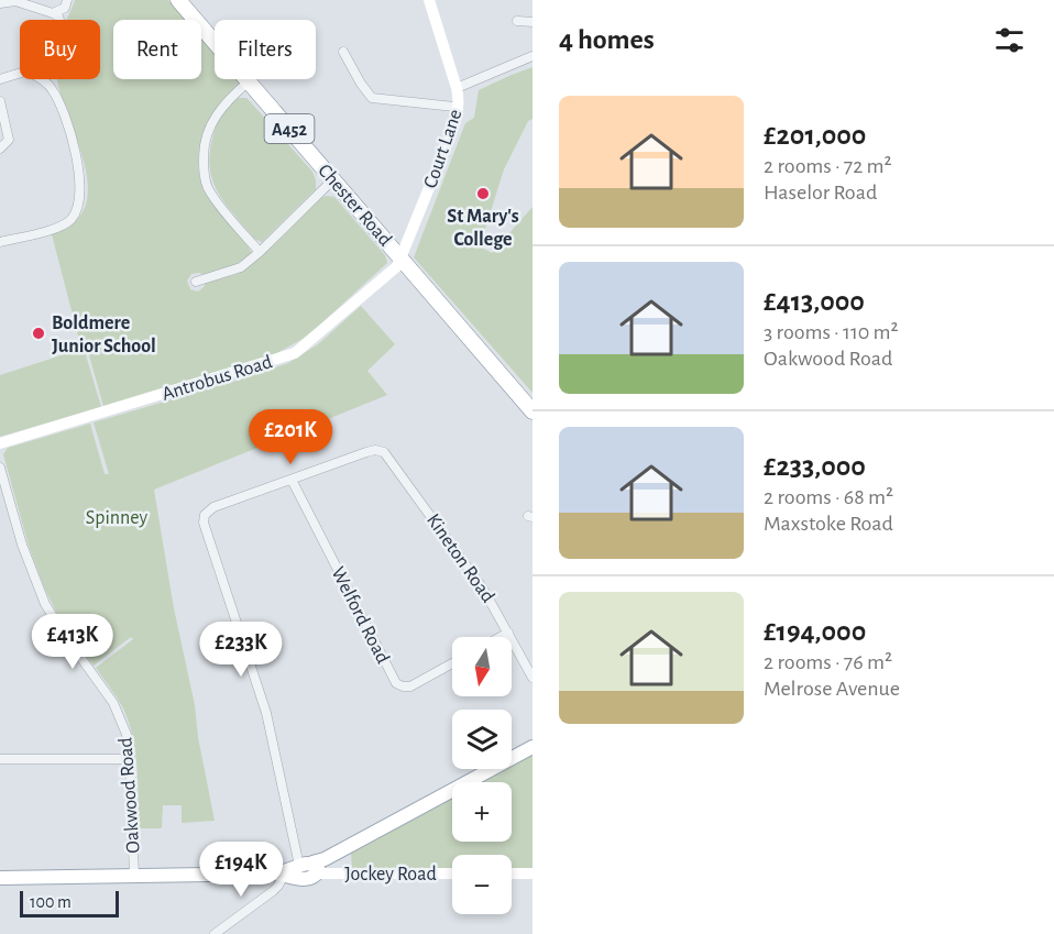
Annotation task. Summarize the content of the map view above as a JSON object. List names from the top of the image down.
{
  "streets": {
    "highway": ["A452", "Chester Road"],
    "main road": ["Jockey Road"],
    "street": [
      "Court Lane",
      "Antrobus Road",
      "Kineton Road",
      "Welford Road",
      "Oakwood Road"
    ]
  },
  "crossings": [
    ["Court Lane", "Chester Road"],
    ["Court Lane", "Antrobus Road"],
    ["Chester Road", "Antrobus Road"],
    ["Kineton Road", "Welford Road"],
    ["Oakwood Road", "Jockey Road"]
  ],
  "parks": ["Spinney"],
  "places": ["St Mary's College", "Boldmere Junior School"],
  "scale_bar": "100 m",
  "north": "bottom",
  "page": {
    "heading": "4 homes",
    "chip": ["Buy", "Rent", "Filters"],
    "list": [
      {
        "name": "£201,000",
        "note": "2 rooms · 72 m² · Haselor Road"
      },
      {
        "name": "£413,000",
        "note": "3 rooms · 110 m² · Oakwood Road"
      },
      {
        "name": "£233,000",
        "note": "2 rooms · 68 m² · Maxstoke Road"
      },
      {
        "name": "£194,000",
        "note": "2 rooms · 76 m² · Melrose Avenue"
      }
    ],
    "price": [
      "£201K",
      "£413K",
      "£233K",
      "£194K"
    ],
    "map_buttons": ["+", "−"],
    "scale": "100 m"
  }
}
